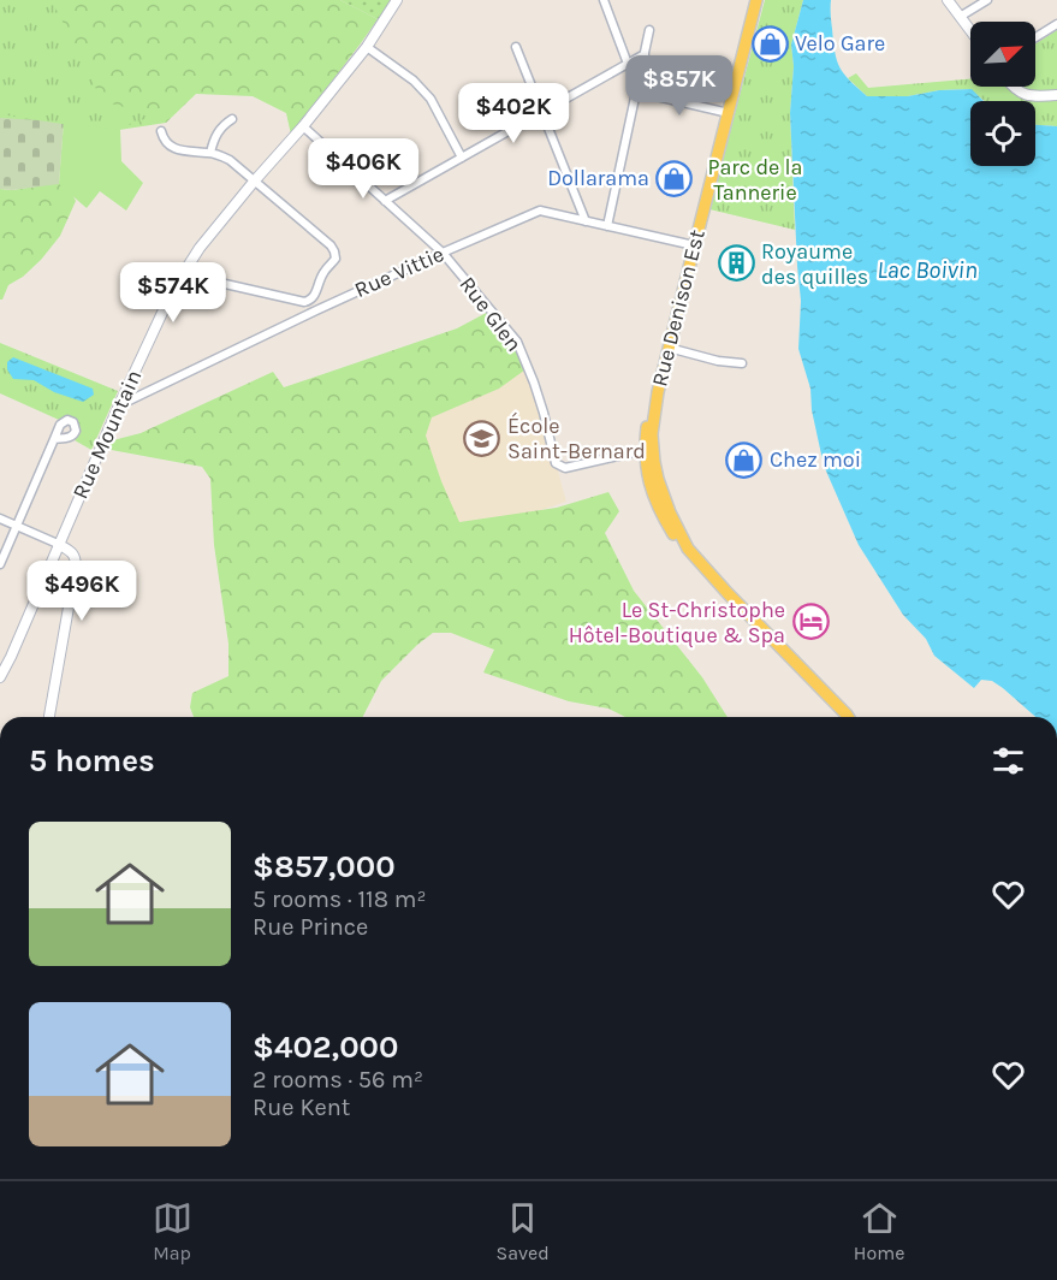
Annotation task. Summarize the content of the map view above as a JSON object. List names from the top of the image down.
{
  "streets": {
    "main road": ["Rue Denison Est"],
    "street": ["Rue Vittie", "Rue Glen", "Rue Mountain"]
  },
  "crossings": [
    ["Rue Vittie", "Rue Denison Est"],
    ["Rue Vittie", "Rue Glen"],
    ["Rue Vittie", "Rue Mountain"],
    ["Rue Denison Est", "Rue Glen"],
    ["Rue Glen", "Rue Mountain"]
  ],
  "water": ["Lac Boivin"],
  "parks": ["Parc de la Tannerie"],
  "places": {
    "shop": ["Velo Gare", "Dollarama", "Chez moi"],
    "building": ["Royaume des quilles"],
    "school or university": ["École Saint-Bernard"],
    "hotel": ["Le St-Christophe Hôtel-Boutique & Spa"]
  },
  "north": "top right",
  "page": {
    "price": [
      "$857K",
      "$402K",
      "$406K",
      "$574K",
      "$496K"
    ],
    "heading": "5 homes",
    "list": [
      {
        "name": "$857,000",
        "note": "5 rooms · 118 m² · Rue Prince"
      },
      {
        "name": "$402,000",
        "note": "2 rooms · 56 m² · Rue Kent"
      }
    ],
    "tabs": ["Map", "Saved", "Home"]
  }
}
